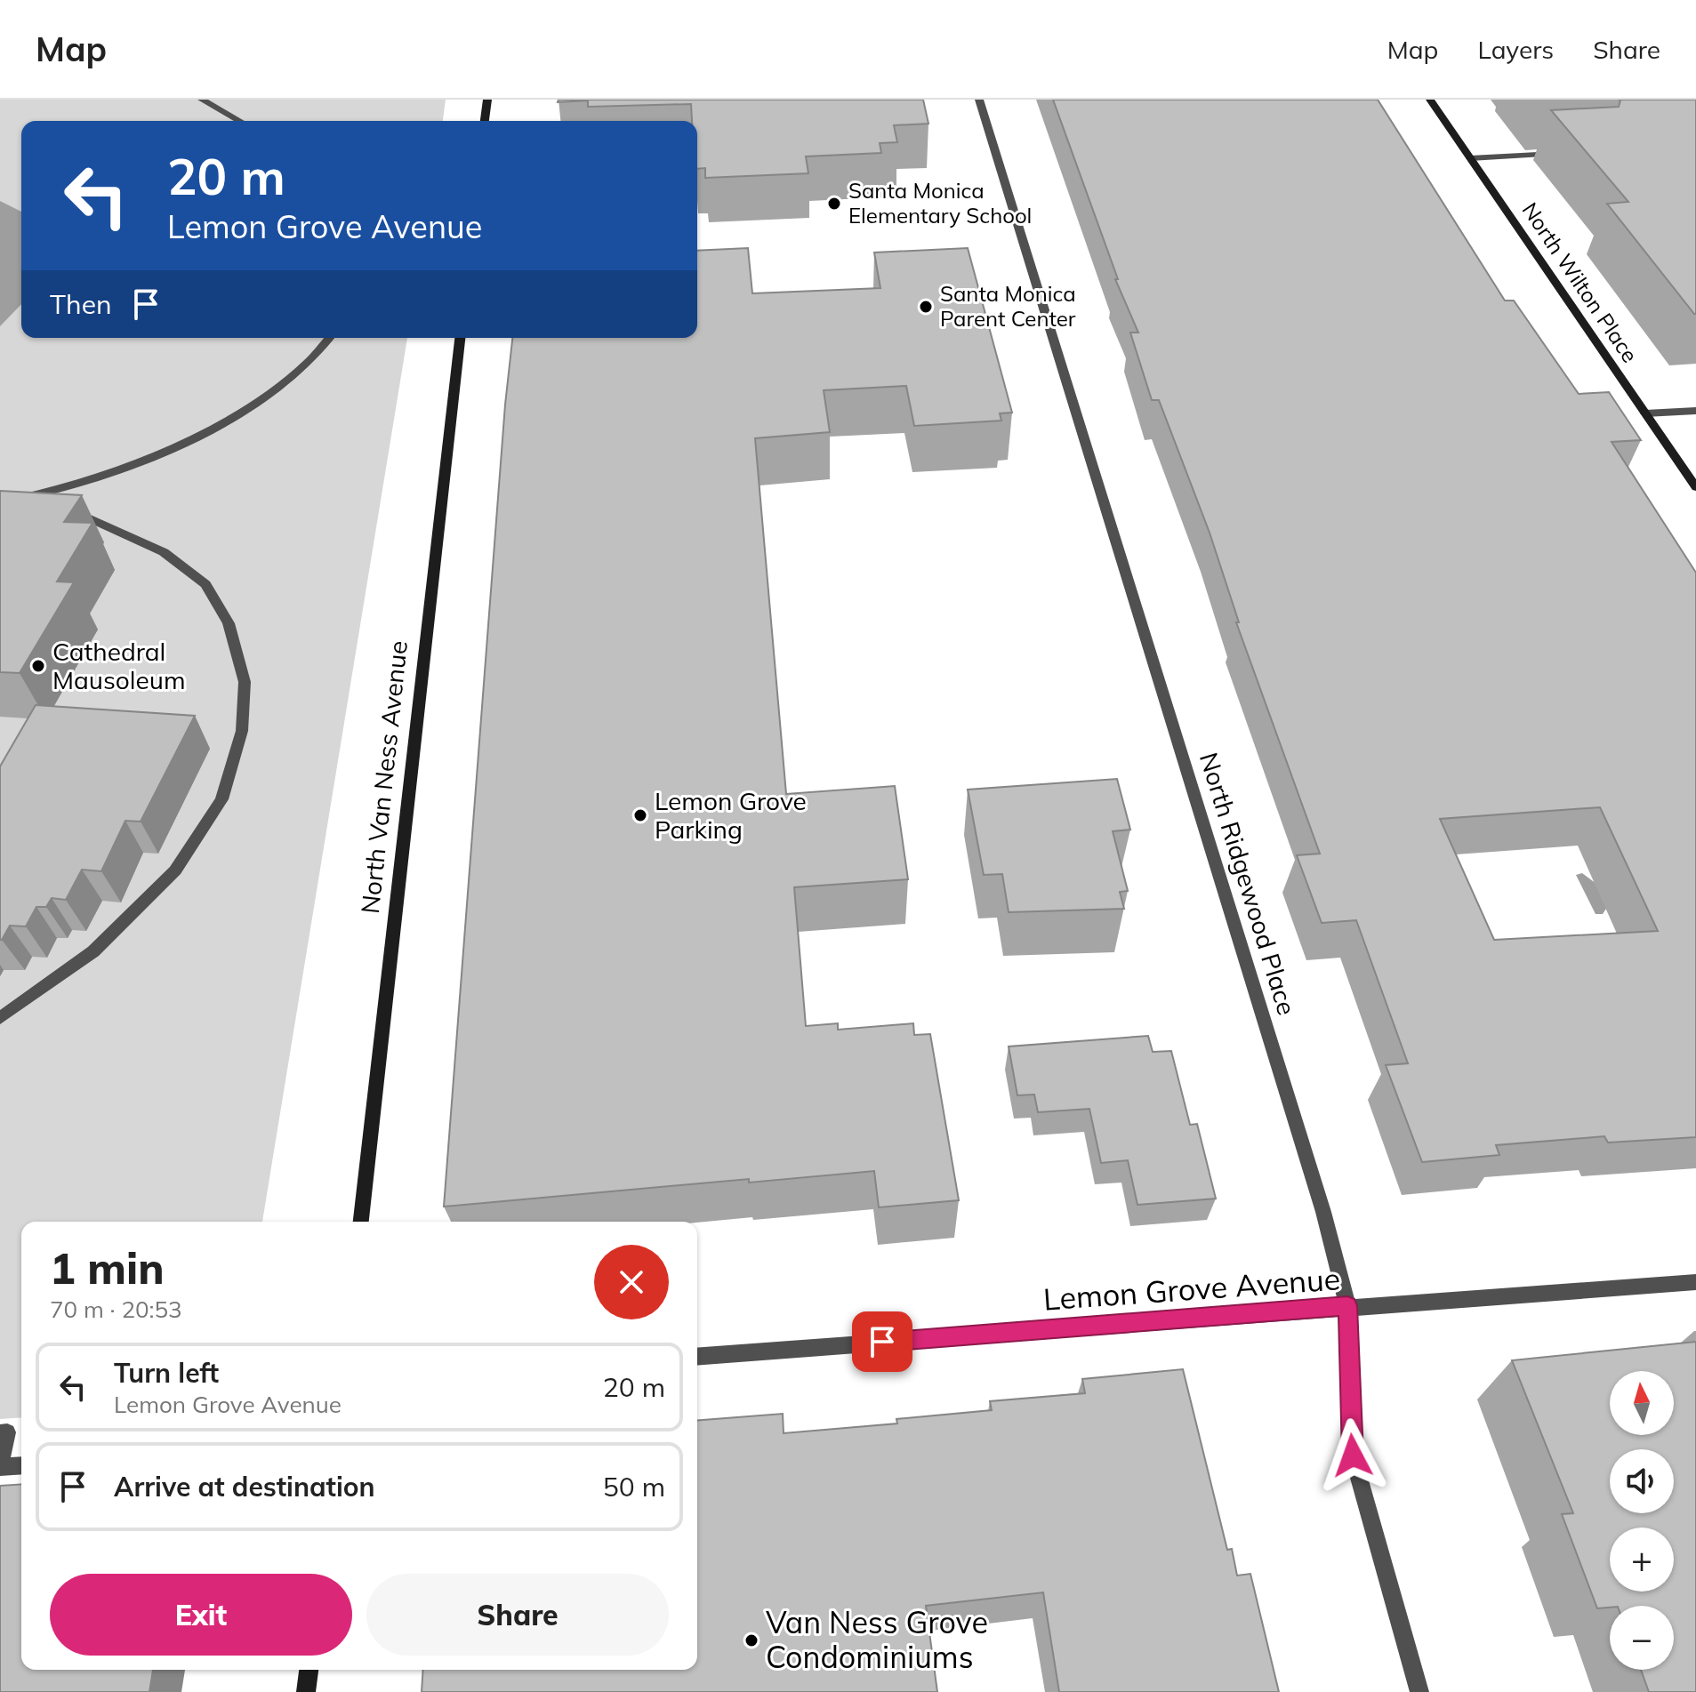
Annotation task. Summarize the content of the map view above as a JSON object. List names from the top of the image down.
{
  "streets": {
    "street": [
      "North Wilton Place",
      "North Van Ness Avenue",
      "North Ridgewood Place",
      "Lemon Grove Avenue"
    ]
  },
  "crossings": [
    ["North Ridgewood Place", "Lemon Grove Avenue"]
  ],
  "places": [
    "Santa Monica Elementary School",
    "Santa Monica Parent Center",
    "Cathedral Mausoleum",
    "Lemon Grove Parking",
    "Van Ness Grove Condominiums"
  ],
  "north": "top",
  "page": {
    "header": "Map",
    "nav": ["Map", "Layers", "Share"],
    "turn": ["20 m", "Lemon Grove Avenue"],
    "then": "Then",
    "heading": ["1 min", "70 m · 20:53"],
    "list": [
      {
        "name": "Turn left",
        "note": "Lemon Grove Avenue",
        "value": "20 m"
      },
      {
        "name": "Arrive at destination",
        "value": "50 m"
      }
    ],
    "map_buttons": ["+", "−"],
    "buttons": ["Exit", "Share"]
  }
}
